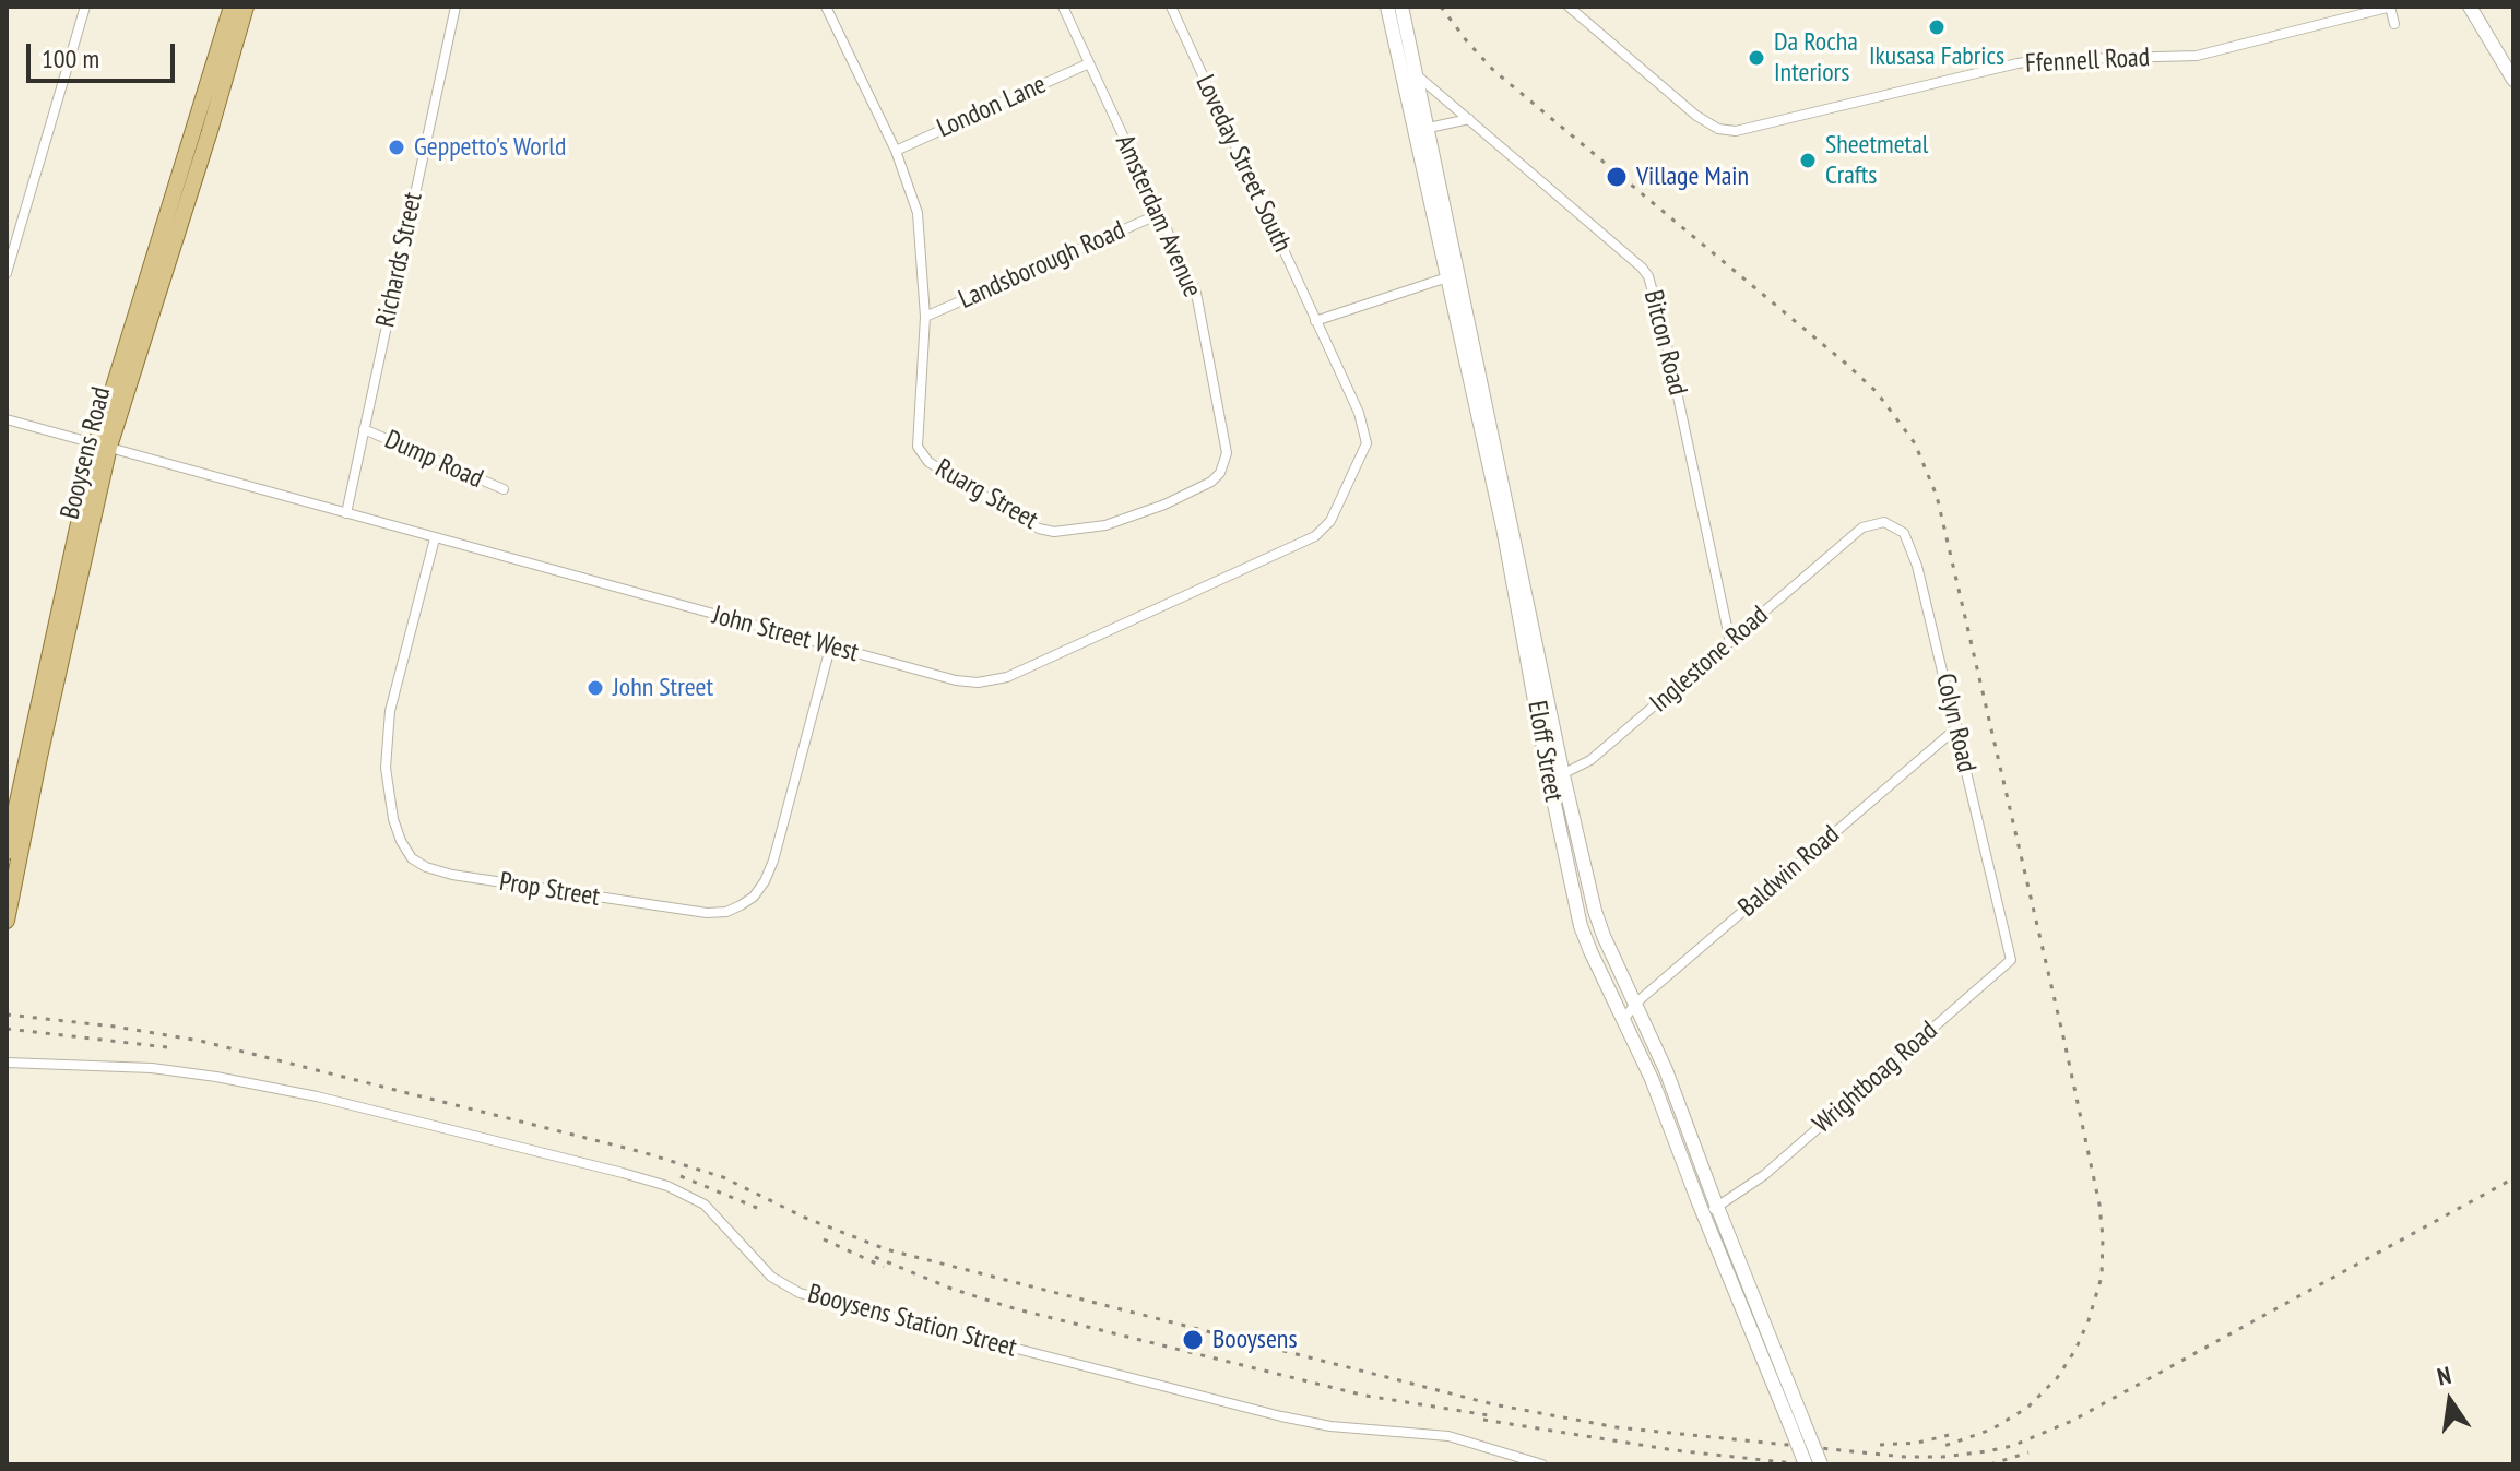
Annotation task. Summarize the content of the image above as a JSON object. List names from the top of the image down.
{
  "streets": {
    "main road": ["Booysens Road"],
    "street": [
      "Ffennell Road",
      "London Lane",
      "Loveday Street South",
      "Amsterdam Avenue",
      "Richards Street",
      "Landsborough Road",
      "Bitcon Road",
      "Dump Road",
      "Ruarg Street",
      "John Street West",
      "Inglestone Road",
      "Colyn Road",
      "Eloff Street",
      "Baldwin Road",
      "Prop Street",
      "Wrightboag Road",
      "Booysens Station Street"
    ]
  },
  "crossings": [
    ["London Lane", "Amsterdam Avenue"],
    ["Loveday Street South", "John Street West"],
    ["Amsterdam Avenue", "Landsborough Road"],
    ["Amsterdam Avenue", "Ruarg Street"],
    ["Richards Street", "Dump Road"],
    ["Richards Street", "John Street West"],
    ["Landsborough Road", "Ruarg Street"],
    ["Bitcon Road", "Inglestone Road"],
    ["Bitcon Road", "Eloff Street"],
    ["Booysens Road", "John Street West"],
    ["John Street West", "Prop Street"],
    ["Inglestone Road", "Colyn Road"],
    ["Inglestone Road", "Eloff Street"],
    ["Colyn Road", "Baldwin Road"],
    ["Colyn Road", "Wrightboag Road"],
    ["Eloff Street", "Baldwin Road"],
    ["Eloff Street", "Wrightboag Road"]
  ],
  "places": [
    "Ikusasa Fabrics",
    "Da Rocha Interiors",
    "Geppetto's World",
    "Sheetmetal Crafts",
    "Village Main",
    "John Street",
    "Booysens"
  ],
  "scale_bar": "100 m",
  "north": "top"
}
